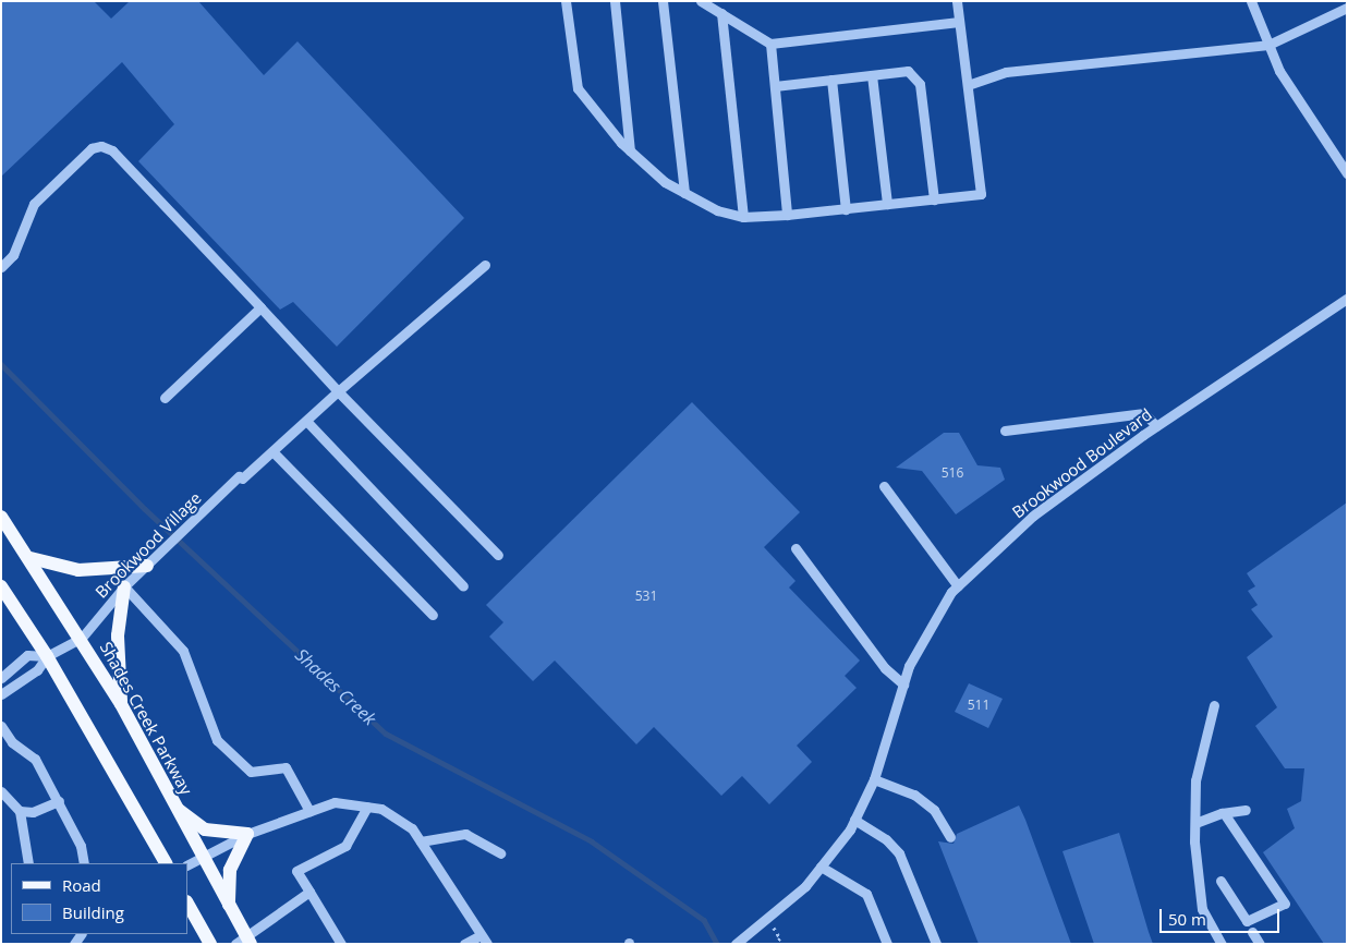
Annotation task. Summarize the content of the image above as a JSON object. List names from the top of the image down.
{
  "streets": {
    "main road": ["Shades Creek Parkway"],
    "street": ["Brookwood Boulevard", "Brookwood Village"]
  },
  "crossings": [
    ["Brookwood Village", "Shades Creek Parkway"]
  ],
  "water": ["Shades Creek"],
  "house_numbers": ["516", "531", "511"],
  "legend": ["Road", "Building"],
  "scale_bar": "50 m"
}
